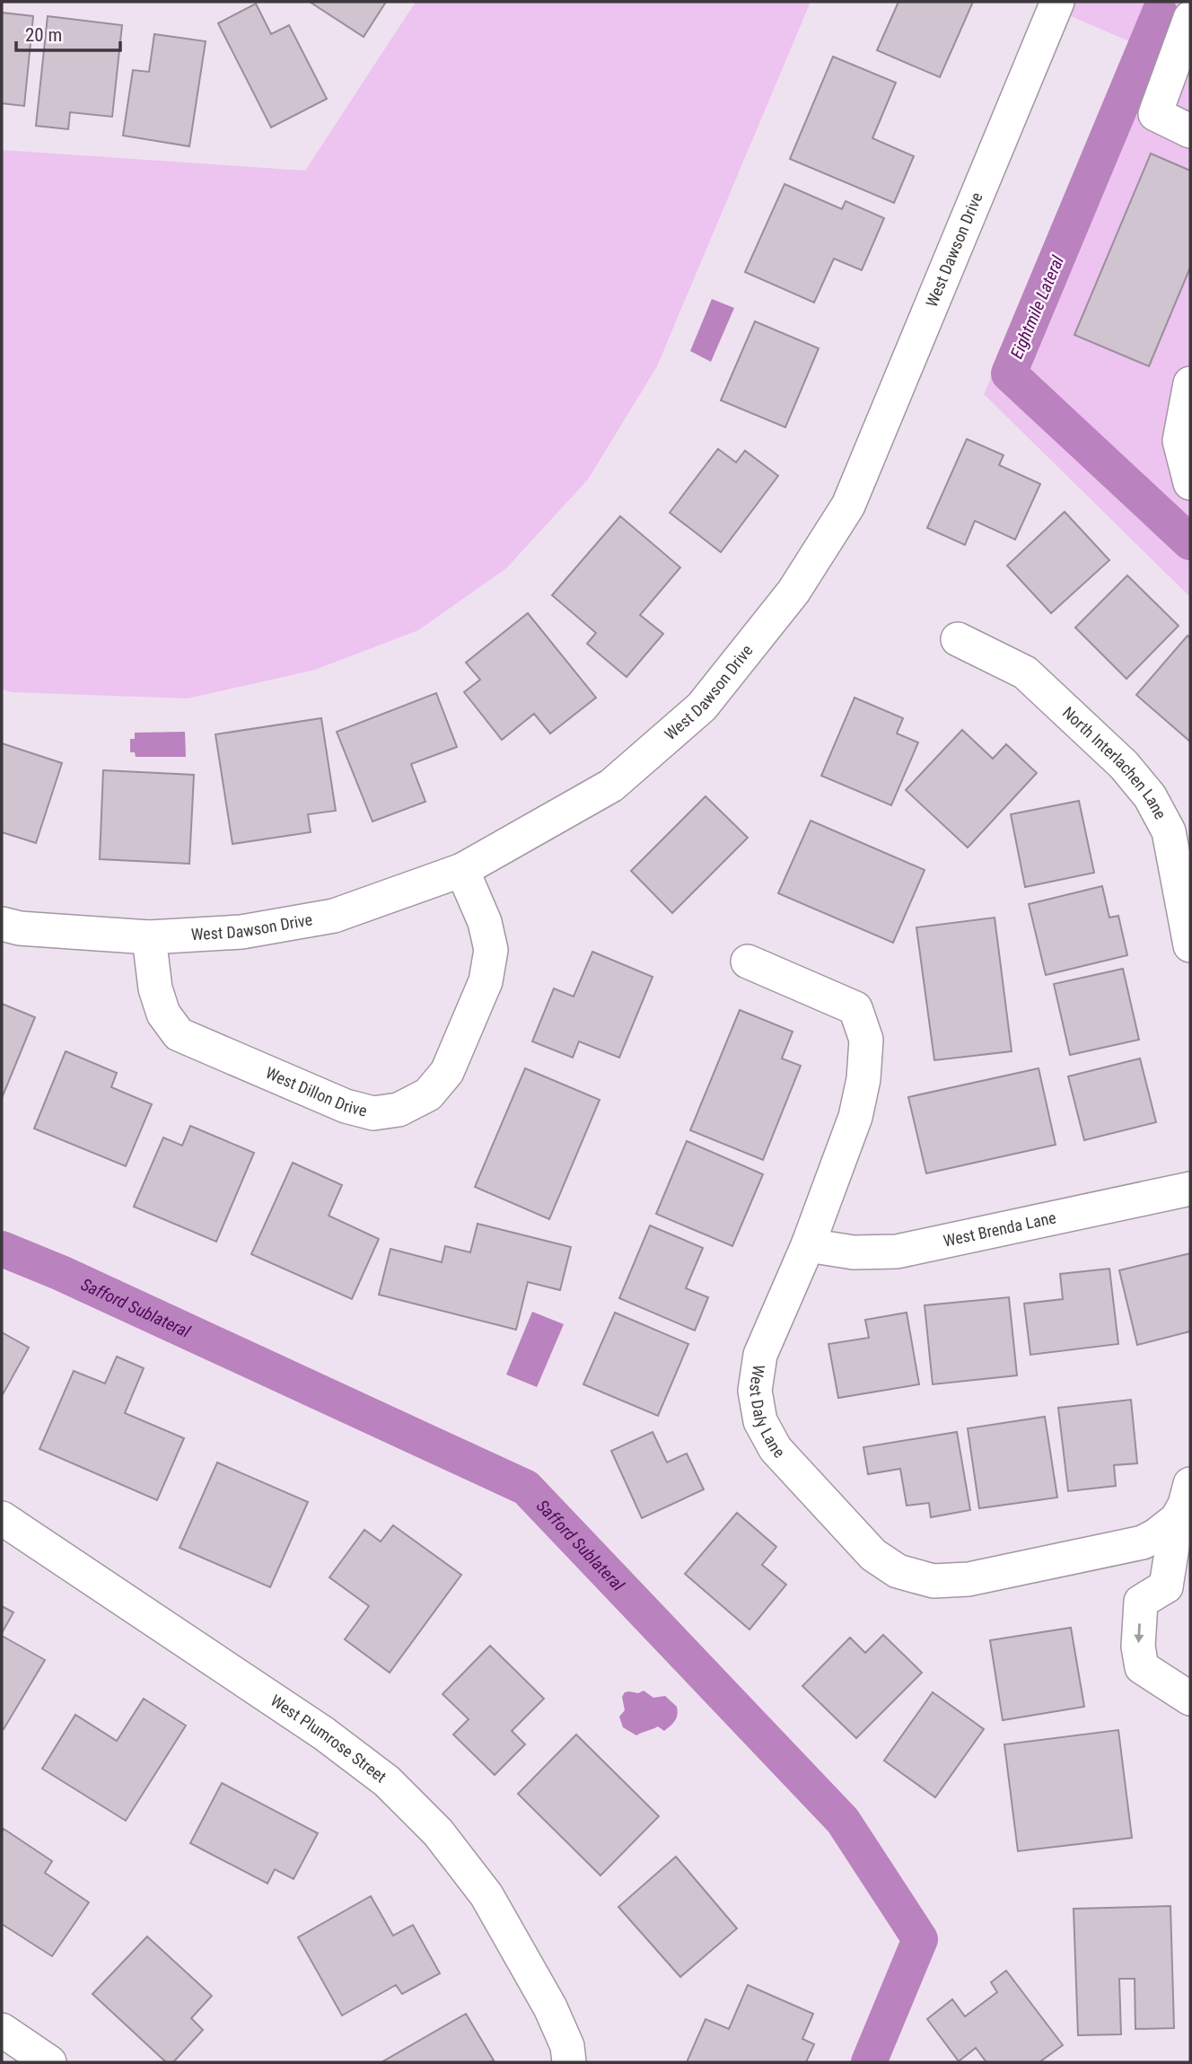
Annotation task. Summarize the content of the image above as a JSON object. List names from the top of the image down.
{
  "streets": {
    "street": [
      "West Dawson Drive",
      "North Interlachen Lane",
      "West Dillon Drive",
      "West Brenda Lane",
      "West Daly Lane",
      "West Plumrose Street"
    ]
  },
  "crossings": [
    ["West Dawson Drive", "West Dillon Drive"],
    ["West Brenda Lane", "West Daly Lane"]
  ],
  "water": ["Eightmile Lateral", "Safford Sublateral"],
  "scale_bar": "20 m"
}
